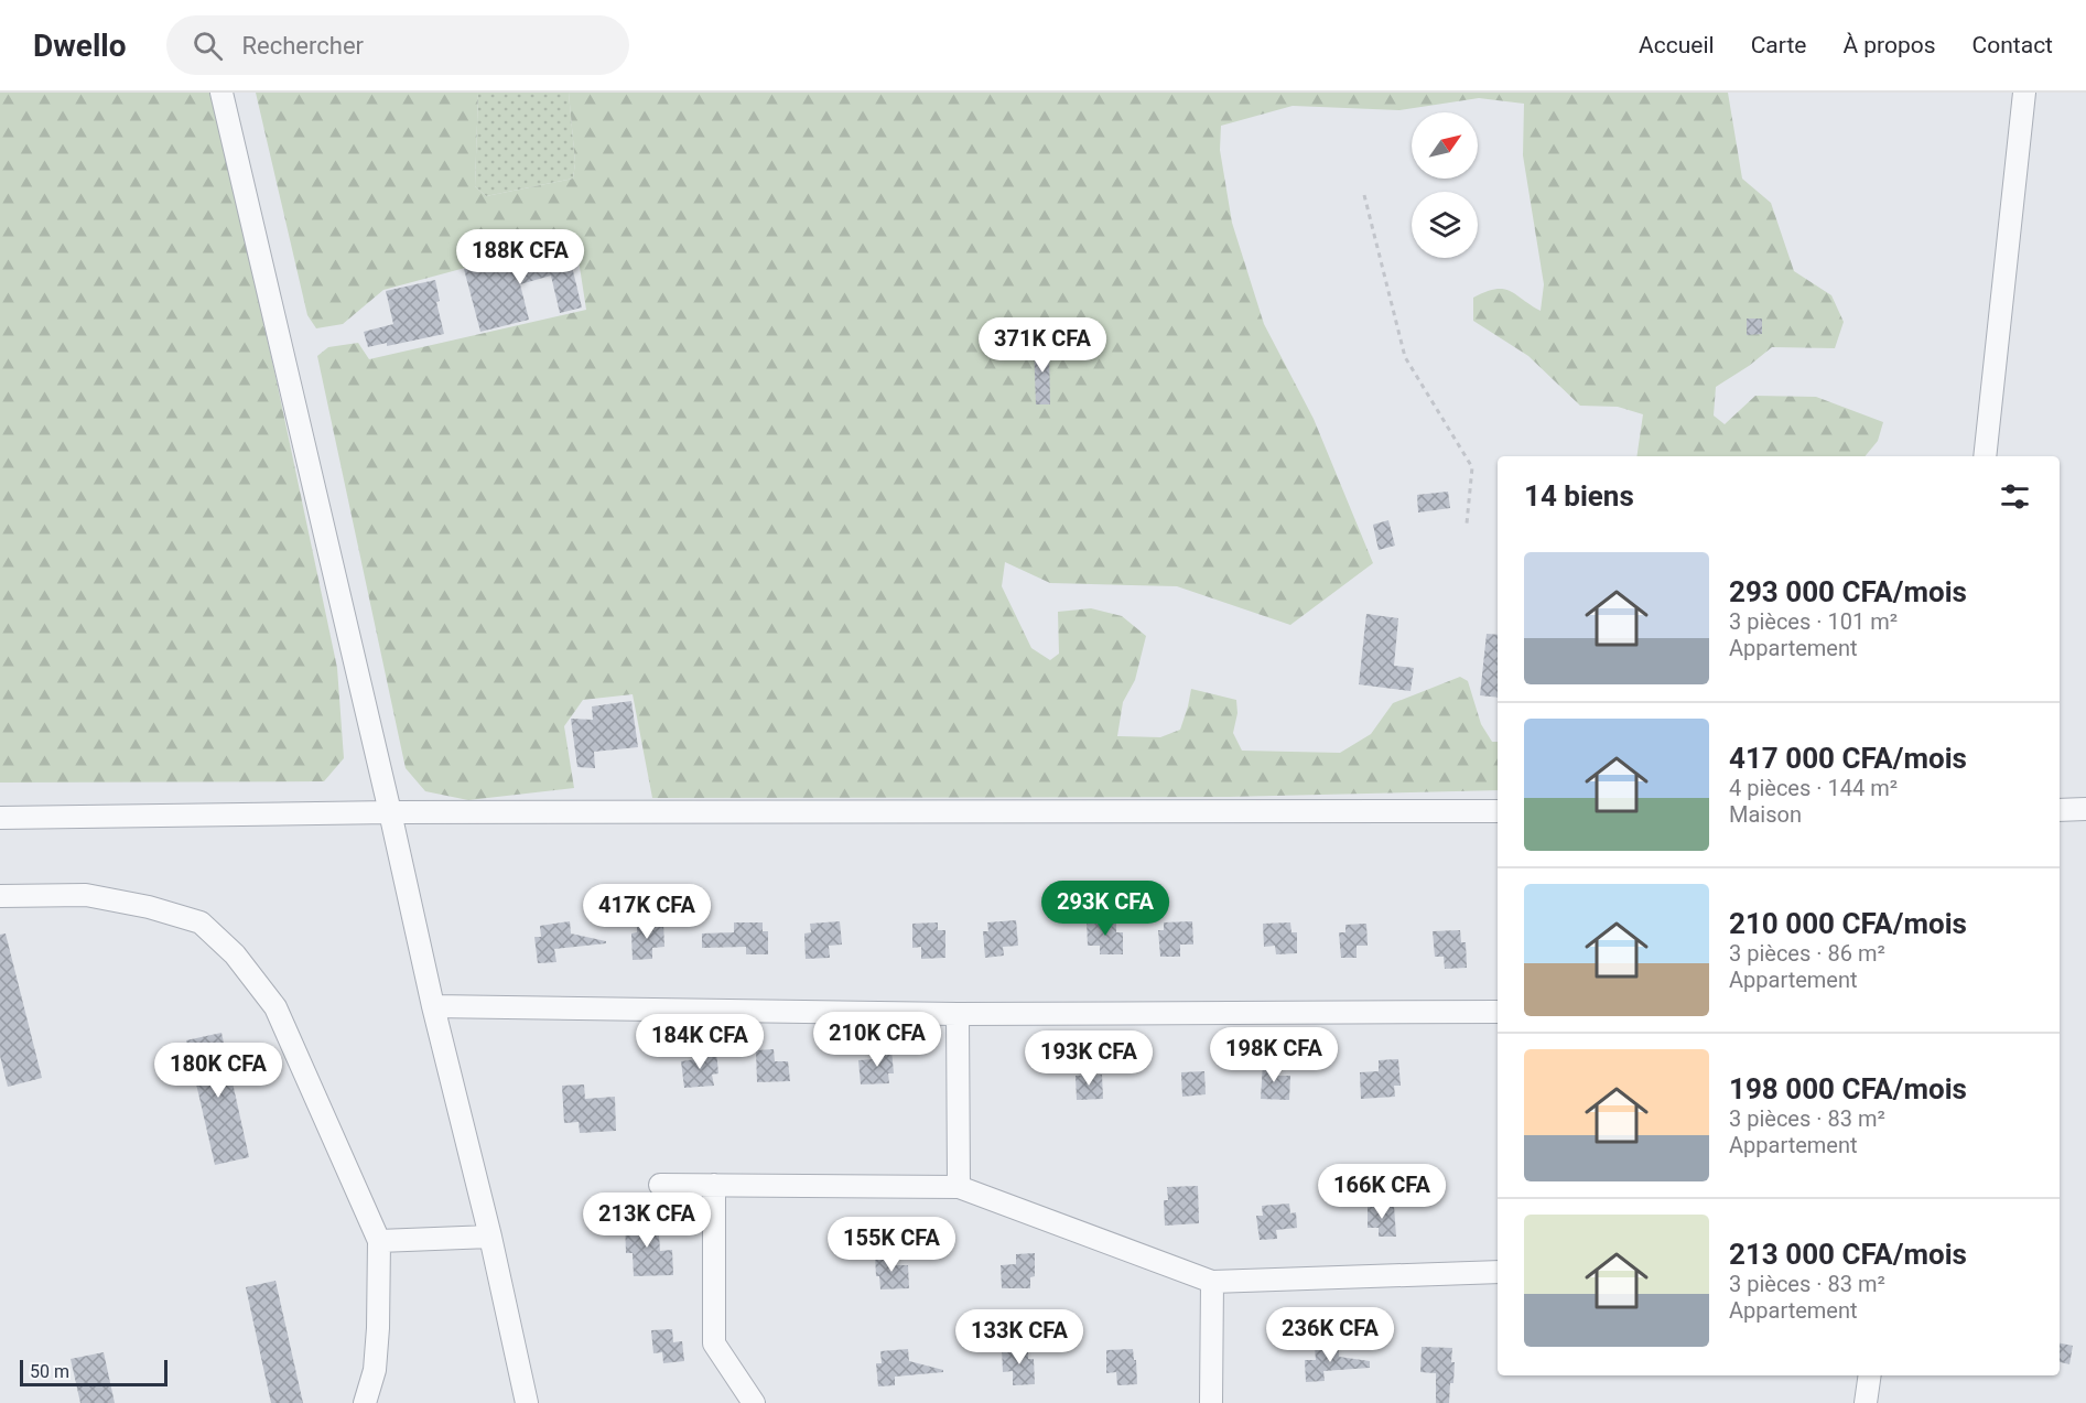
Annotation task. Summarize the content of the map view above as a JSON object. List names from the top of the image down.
{
  "scale_bar": "50 m",
  "north": "top right",
  "page": {
    "header": "Dwello",
    "search": "Rechercher",
    "nav": [
      "Accueil",
      "Carte",
      "À propos",
      "Contact"
    ],
    "price": [
      "188K CFA",
      "371K CFA",
      "293K CFA",
      "417K CFA",
      "210K CFA",
      "184K CFA",
      "198K CFA",
      "193K CFA",
      "180K CFA",
      "166K CFA",
      "213K CFA",
      "155K CFA",
      "236K CFA",
      "133K CFA"
    ],
    "heading": "14 biens",
    "list": [
      {
        "name": "293 000 CFA/mois",
        "note": "3 pièces · 101 m² · Appartement"
      },
      {
        "name": "417 000 CFA/mois",
        "note": "4 pièces · 144 m² · Maison"
      },
      {
        "name": "210 000 CFA/mois",
        "note": "3 pièces · 86 m² · Appartement"
      },
      {
        "name": "198 000 CFA/mois",
        "note": "3 pièces · 83 m² · Appartement"
      },
      {
        "name": "213 000 CFA/mois",
        "note": "3 pièces · 83 m² · Appartement"
      }
    ],
    "scale": "50 m"
  }
}
